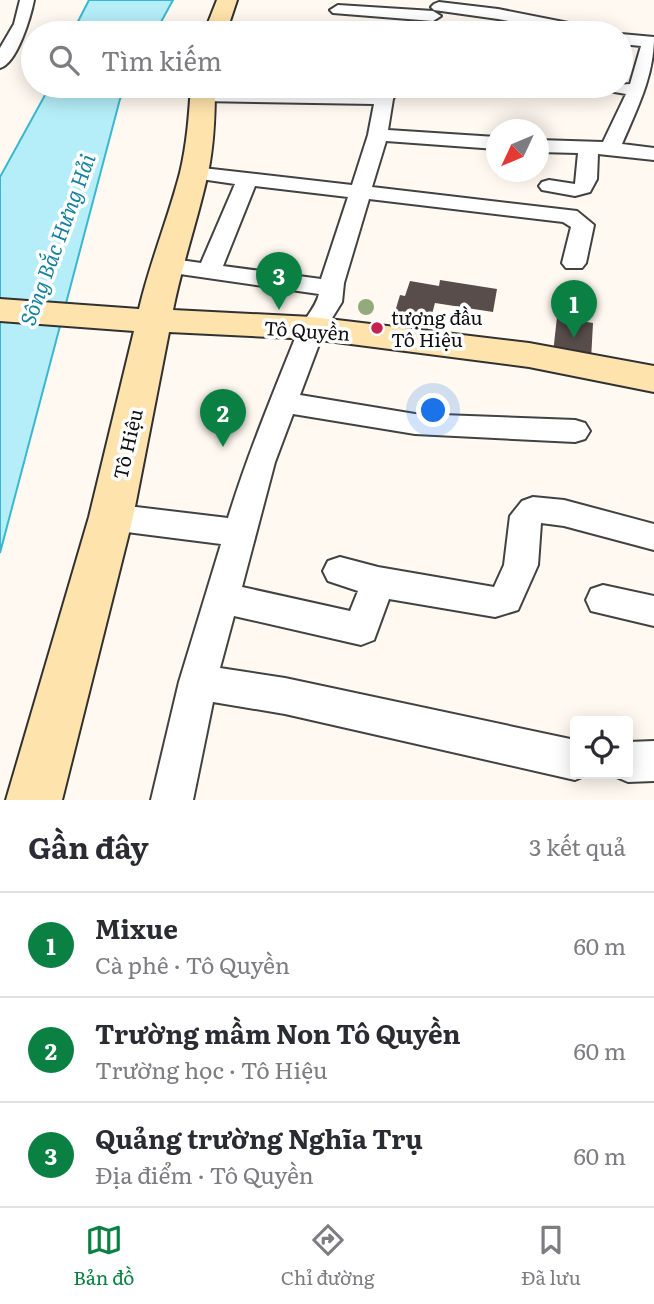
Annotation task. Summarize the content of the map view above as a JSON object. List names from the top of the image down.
{
  "streets": {
    "main road": ["Tô Quyền", "Tô Hiệu"]
  },
  "crossings": [
    ["Tô Quyền", "Tô Hiệu"]
  ],
  "water": ["Sông Bắc Hưng Hải"],
  "places": ["tượng đầu Tô Hiệu"],
  "north": "bottom left",
  "page": {
    "search": "Tìm kiếm",
    "pins": ["3", "1", "2"],
    "heading": ["Gần đây", "3 kết quả"],
    "list": [
      {
        "mark": "1",
        "name": "Mixue",
        "note": "Cà phê · Tô Quyền",
        "value": "60 m"
      },
      {
        "mark": "2",
        "name": "Trường mầm Non Tô Quyền",
        "note": "Trường học · Tô Hiệu",
        "value": "60 m"
      },
      {
        "mark": "3",
        "name": "Quảng trường Nghĩa Trụ",
        "note": "Địa điểm · Tô Quyền",
        "value": "60 m"
      }
    ],
    "nav": ["Bản đồ", "Chỉ đường", "Đã lưu"]
  }
}
